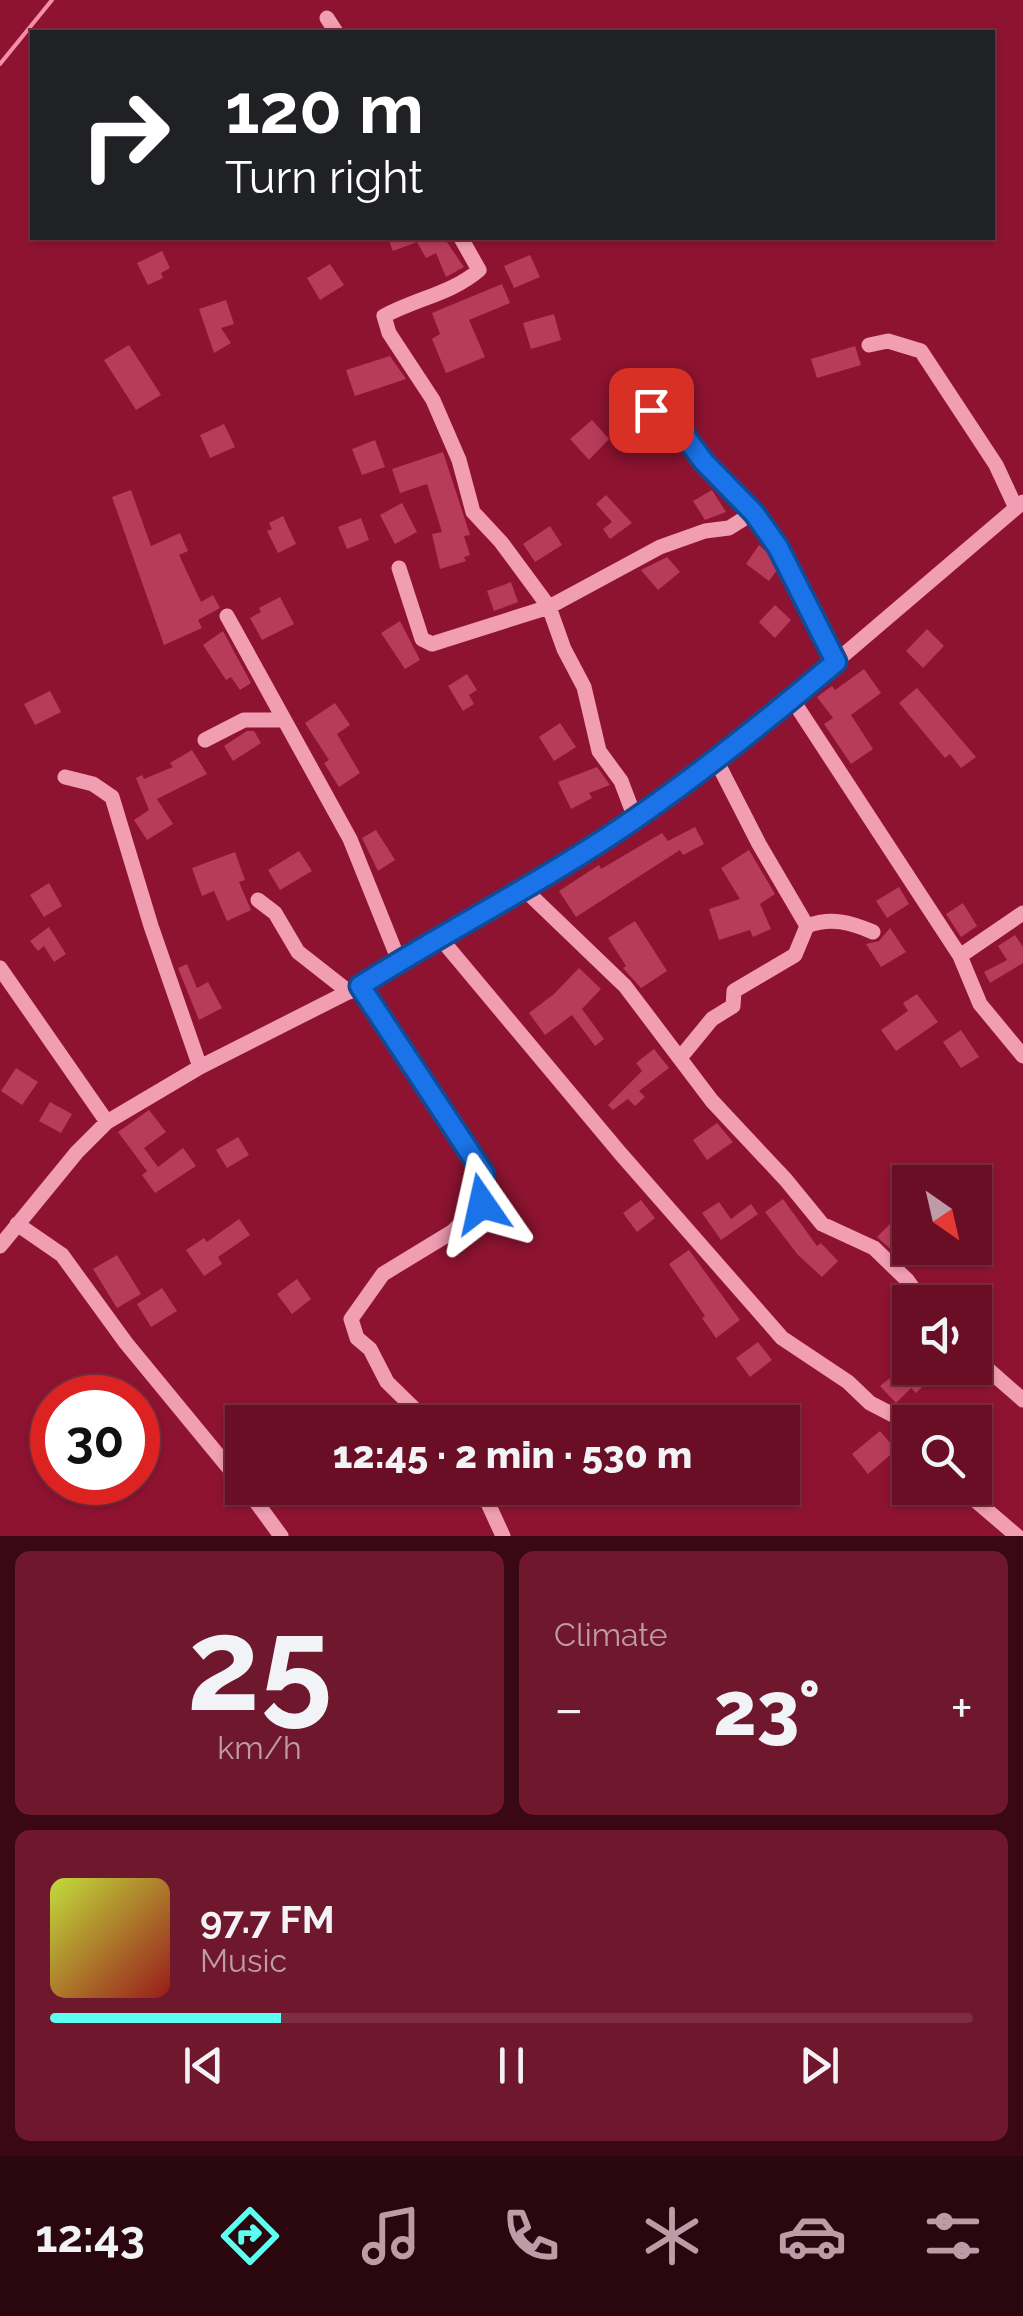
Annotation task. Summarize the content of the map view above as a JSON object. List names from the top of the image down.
{
  "north": "bottom right",
  "page": {
    "turn": ["120 m", "Turn right"],
    "limit": "30",
    "trip": "12:45 · 2 min · 530 m",
    "tile": [
      ["25", "km/h"],
      "Climate"
    ],
    "heat": ["−", "23°", "+"],
    "song": ["97.7 FM", "Music"],
    "tabs": "12:43"
  }
}
